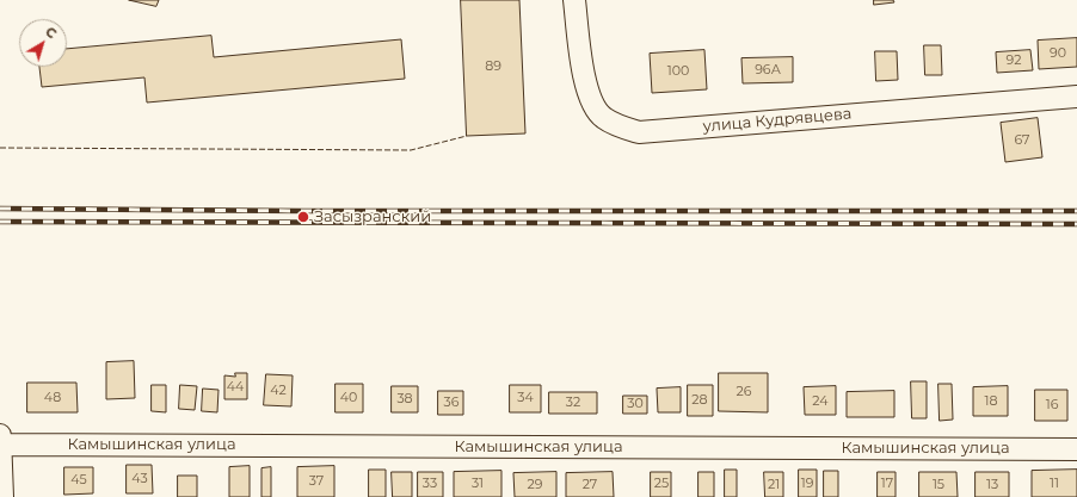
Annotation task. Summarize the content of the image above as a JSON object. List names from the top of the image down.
{
  "streets": {
    "street": ["улица Кудрявцева", "Камышинская улица"]
  },
  "places": ["Засызранский"],
  "house_numbers": [
    "90",
    "92",
    "89",
    "96А",
    "100",
    "67",
    "44",
    "42",
    "26",
    "48",
    "40",
    "34",
    "38",
    "28",
    "24",
    "18",
    "36",
    "32",
    "30",
    "16",
    "43",
    "45",
    "37",
    "33",
    "31",
    "25",
    "19",
    "17",
    "11",
    "29",
    "27",
    "21",
    "15",
    "13"
  ],
  "north": "top right"
}
